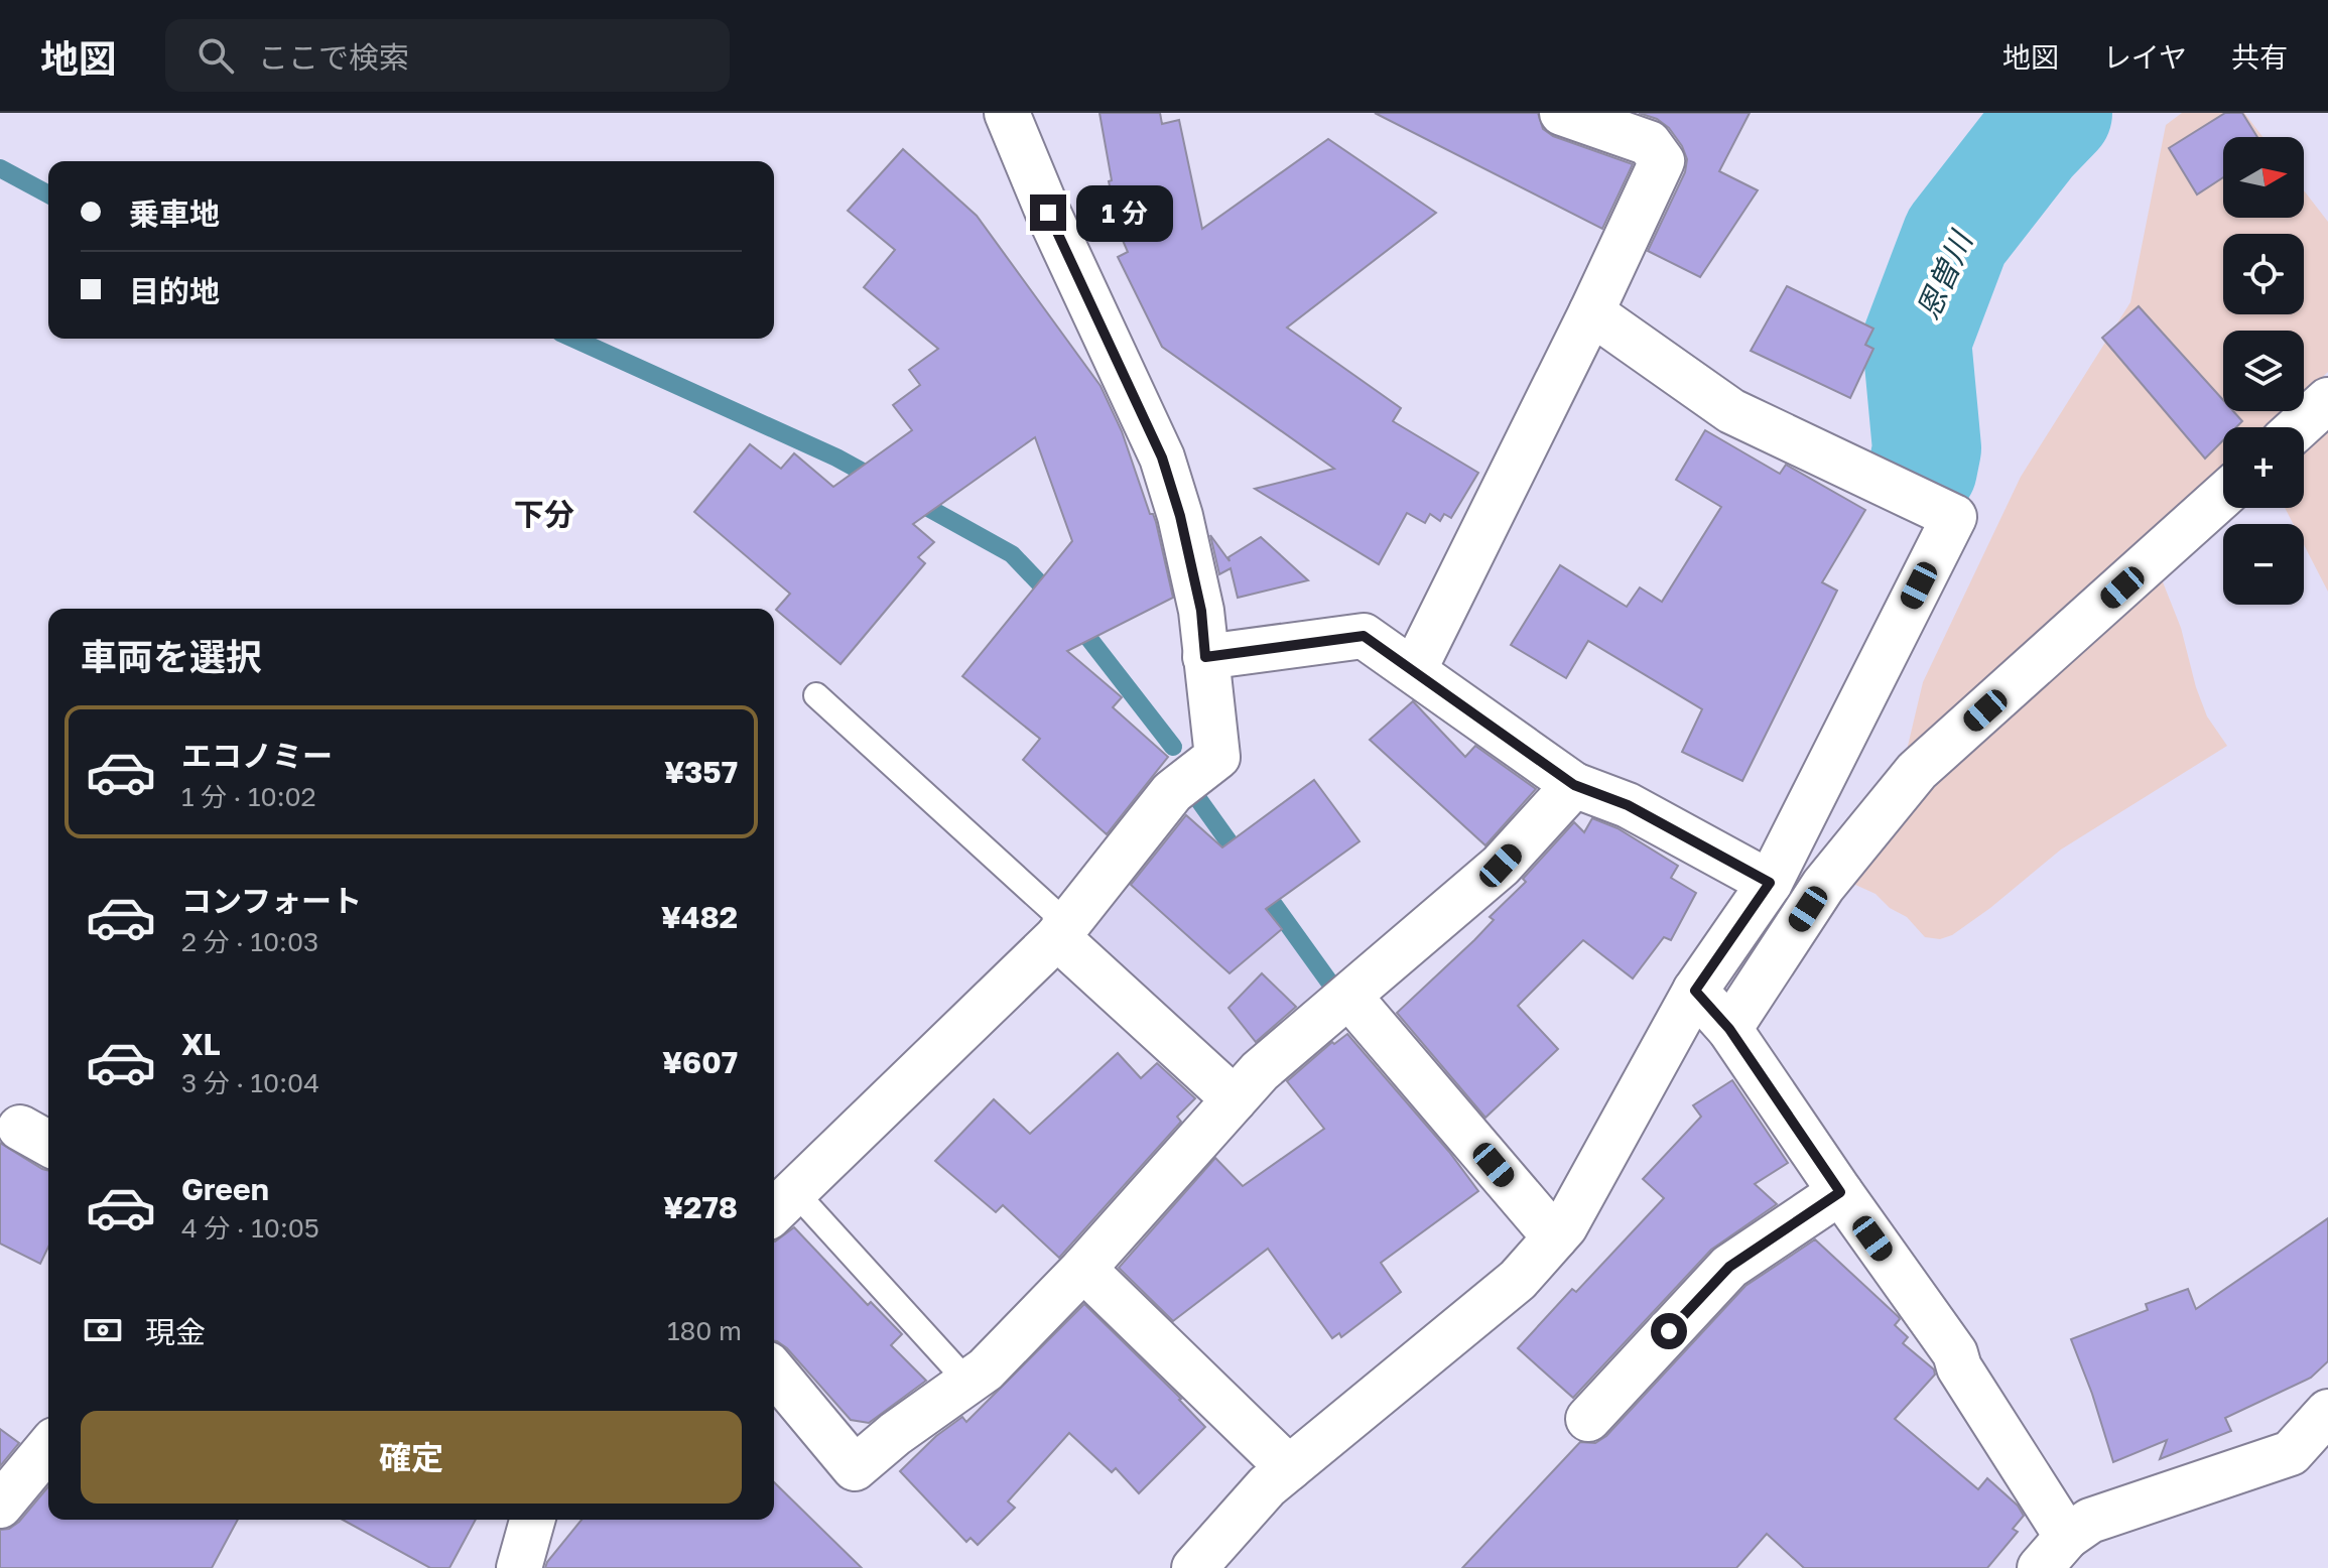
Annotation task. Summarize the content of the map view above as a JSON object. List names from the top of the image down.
{
  "districts": ["下分"],
  "water": ["恩曽川"],
  "north": "right",
  "page": {
    "header": "地図",
    "search": "ここで検索",
    "nav": ["地図", "レイヤ", "共有"],
    "map_buttons": ["+", "−"],
    "banner": ["乗車地", "目的地"],
    "bubble": "1 分",
    "heading": "車両を選択",
    "list": [
      {
        "name": "エコノミー",
        "note": "1 分 · 10:02",
        "value": "¥357"
      },
      {
        "name": "コンフォート",
        "note": "2 分 · 10:03",
        "value": "¥482"
      },
      {
        "name": "XL",
        "note": "3 分 · 10:04",
        "value": "¥607"
      },
      {
        "name": "Green",
        "note": "4 分 · 10:05",
        "value": "¥278"
      }
    ],
    "pay": ["現金", "180 m"],
    "buttons": "確定"
  }
}
